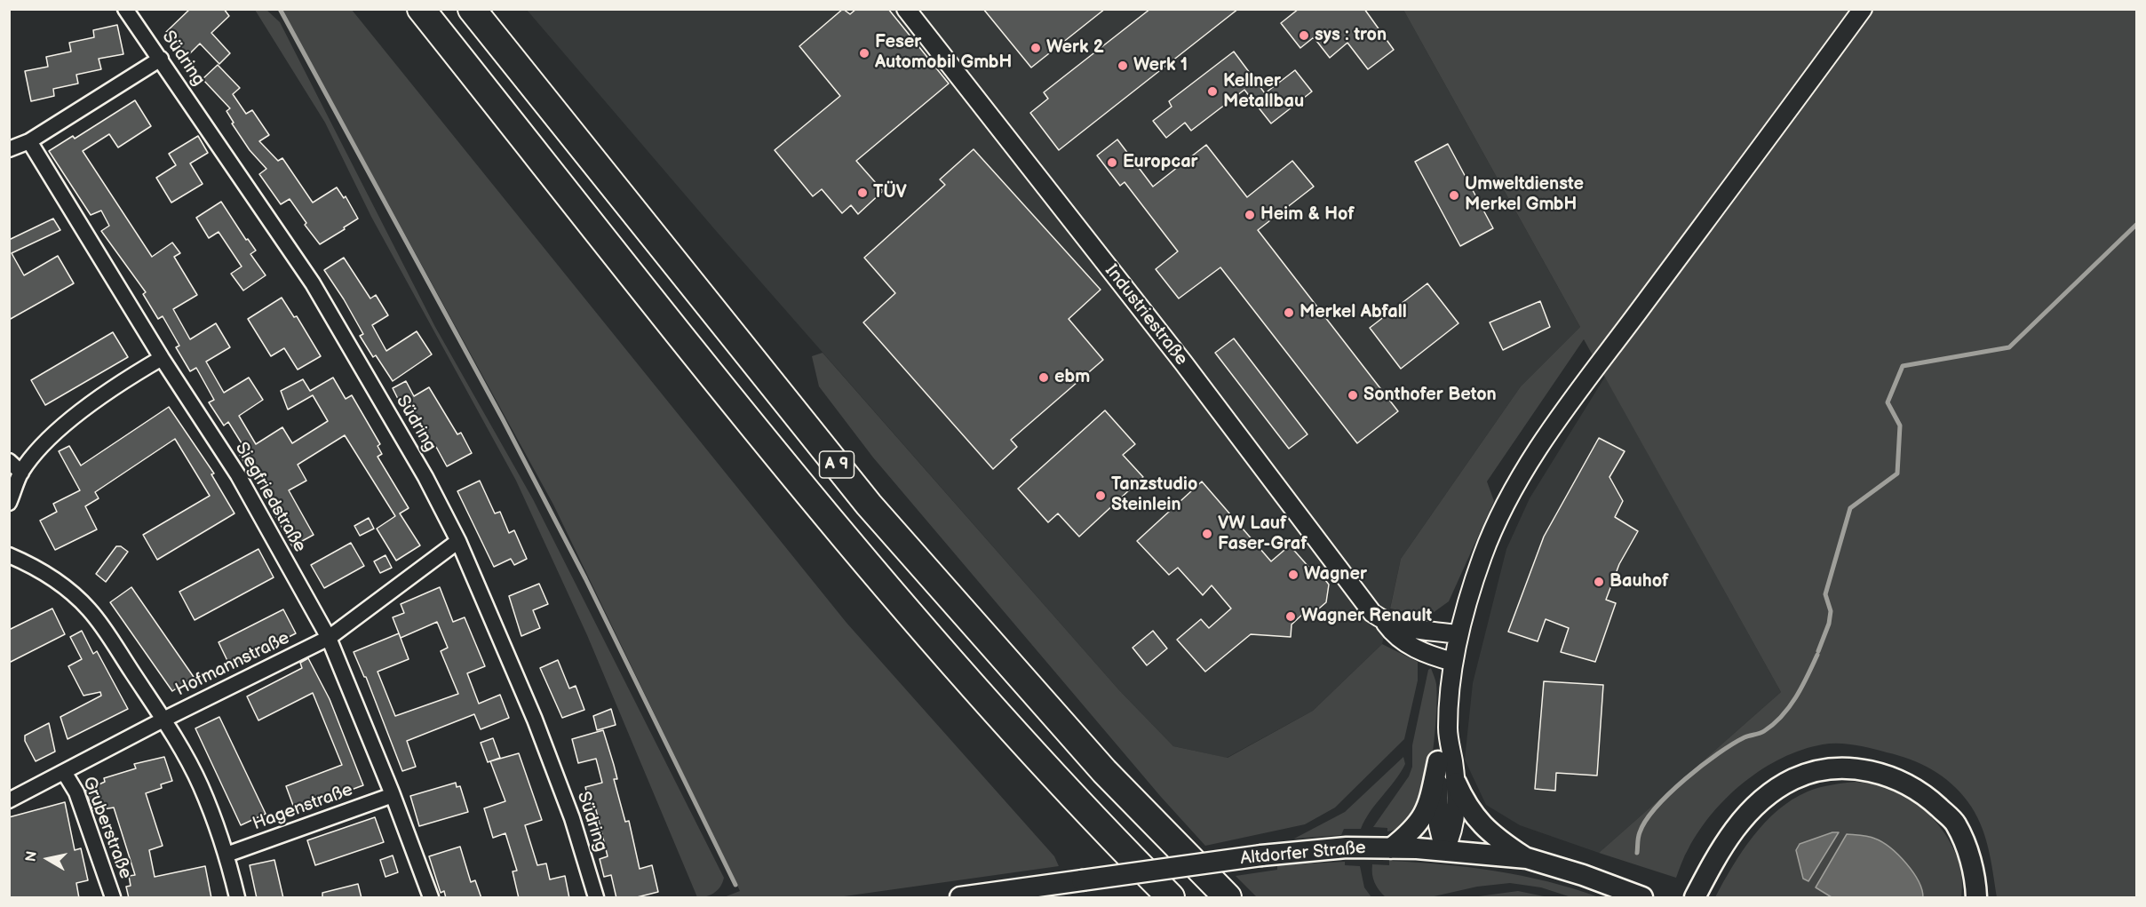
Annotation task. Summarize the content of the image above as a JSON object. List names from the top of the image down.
{
  "streets": {
    "highway": ["A 9"],
    "main road": ["Altdorfer Straße"],
    "street": [
      "Südring",
      "Industriestraße",
      "Siegfriedstraße",
      "Hofmannstraße",
      "Hagenstraße",
      "Gruberstraße"
    ]
  },
  "crossings": [
    ["Südring", "Hofmannstraße"],
    ["Siegfriedstraße", "Hofmannstraße"],
    ["Siegfriedstraße", "Hagenstraße"],
    ["Hofmannstraße", "Gruberstraße"]
  ],
  "places": [
    "sys : tron",
    "Werk 2",
    "Feser Automobil GmbH",
    "Werk 1",
    "Kellner Metallbau",
    "Europcar",
    "TÜV",
    "Umweltdienste Merkel GmbH",
    "Heim & Hof",
    "Merkel Abfall",
    "ebm",
    "Sonthofer Beton",
    "Tanzstudio Steinlein",
    "VW Lauf Faser-Graf",
    "Wagner",
    "Bauhof",
    "Wagner Renault"
  ],
  "north": "left"
}
